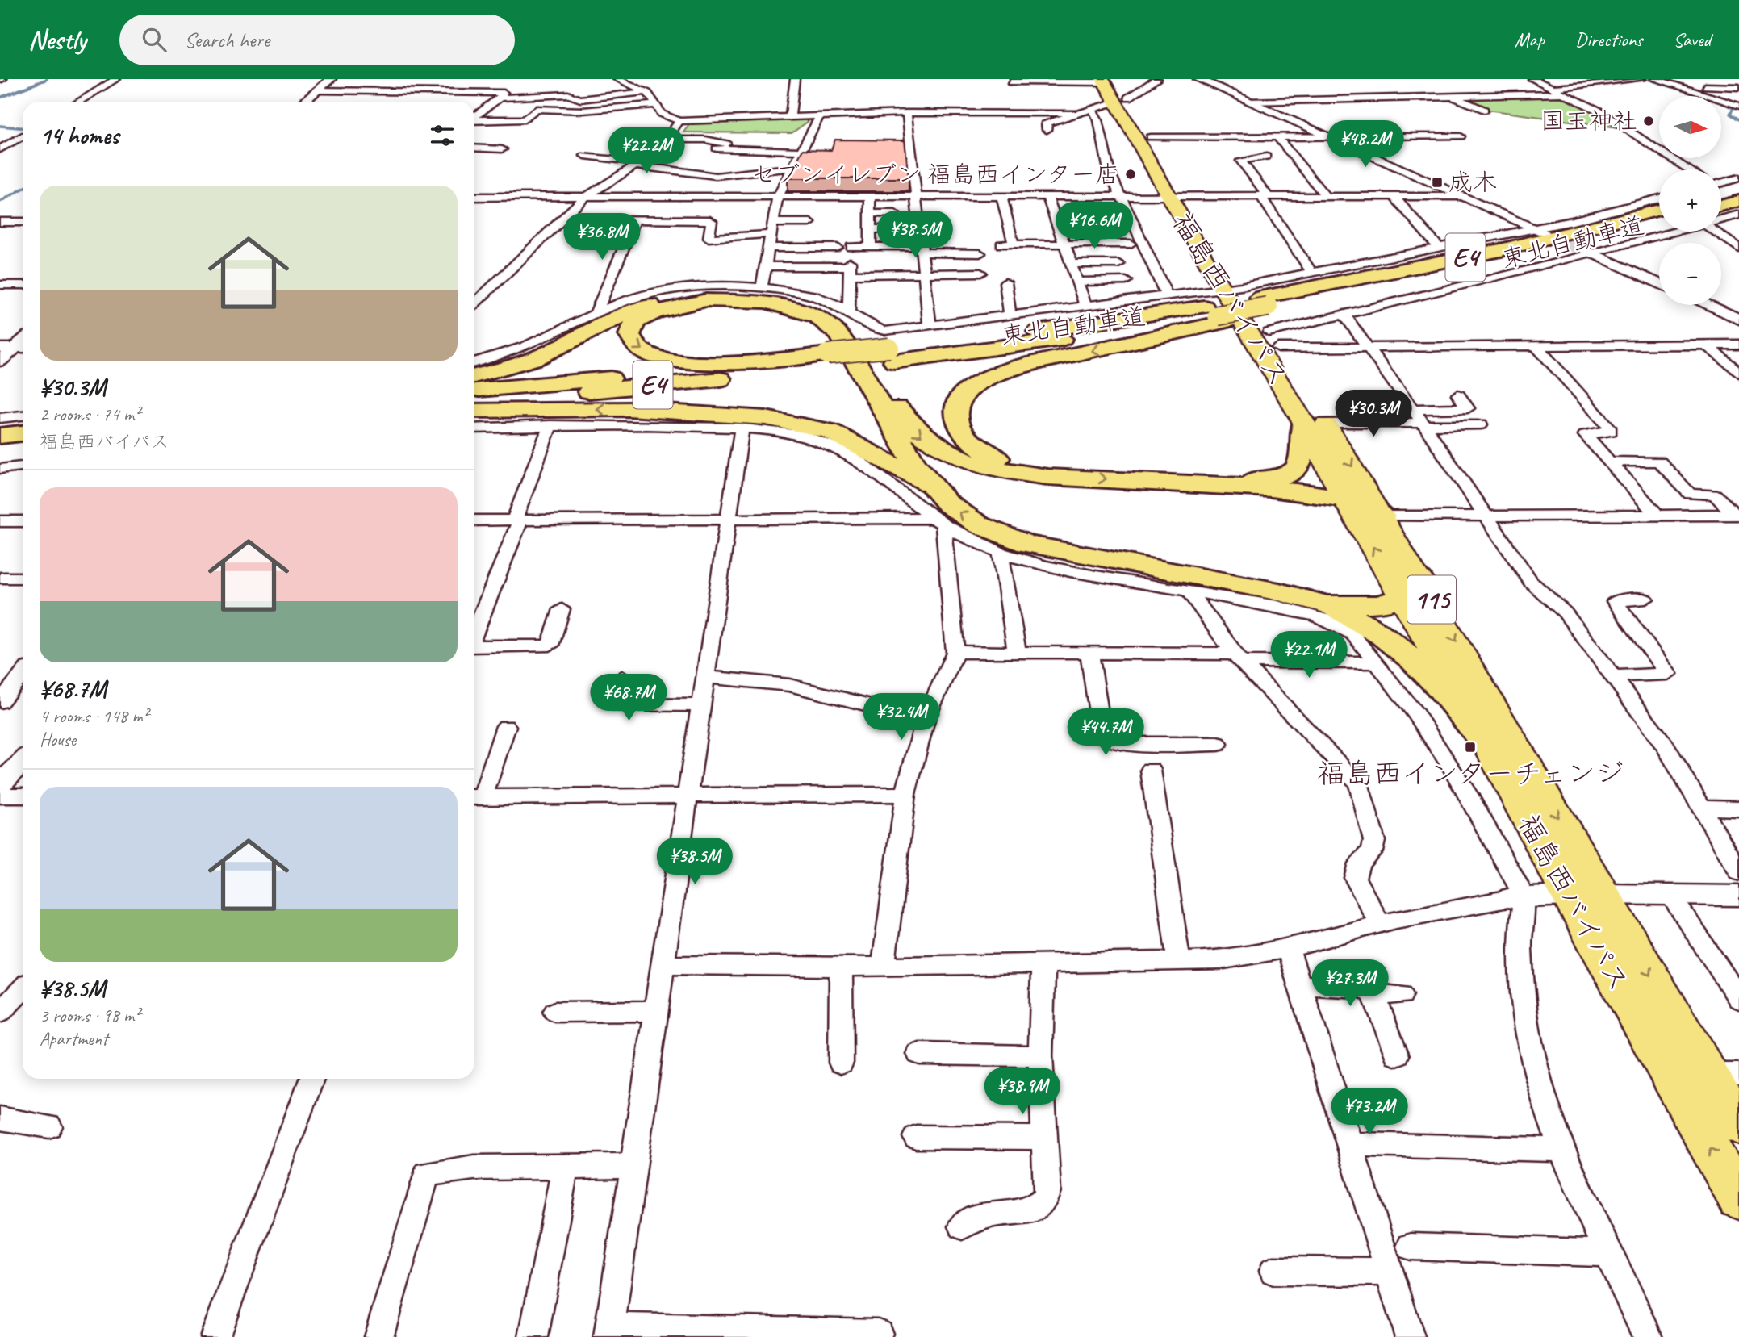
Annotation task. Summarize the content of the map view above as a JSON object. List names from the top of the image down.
{
  "streets": {
    "highway": [
      "東北自動車道",
      "E4",
      "福島西バイパス",
      "115"
    ]
  },
  "crossings": [
    ["東北自動車道", "福島西バイパス"]
  ],
  "places": {
    "other": ["国玉神社", "セブンイレブン 福島西インター店"],
    "transit": ["成木", "福島西インターチェンジ"]
  },
  "north": "right",
  "page": {
    "header": "Nestly",
    "search": "Search here",
    "nav": ["Map", "Directions", "Saved"],
    "map_buttons": ["+", "−"],
    "heading": "14 homes",
    "price": [
      "¥48.2M",
      "¥22.2M",
      "¥16.6M",
      "¥38.5M",
      "¥36.8M",
      "¥30.3M",
      "¥22.1M",
      "¥68.7M",
      "¥32.4M",
      "¥44.7M",
      "¥38.5M",
      "¥27.3M",
      "¥38.9M",
      "¥73.2M"
    ],
    "list": [
      {
        "name": "¥30.3M",
        "note": "2 rooms · 74 m² · 福島西バイパス"
      },
      {
        "name": "¥68.7M",
        "note": "4 rooms · 148 m² · House"
      },
      {
        "name": "¥38.5M",
        "note": "3 rooms · 98 m² · Apartment"
      }
    ]
  }
}
